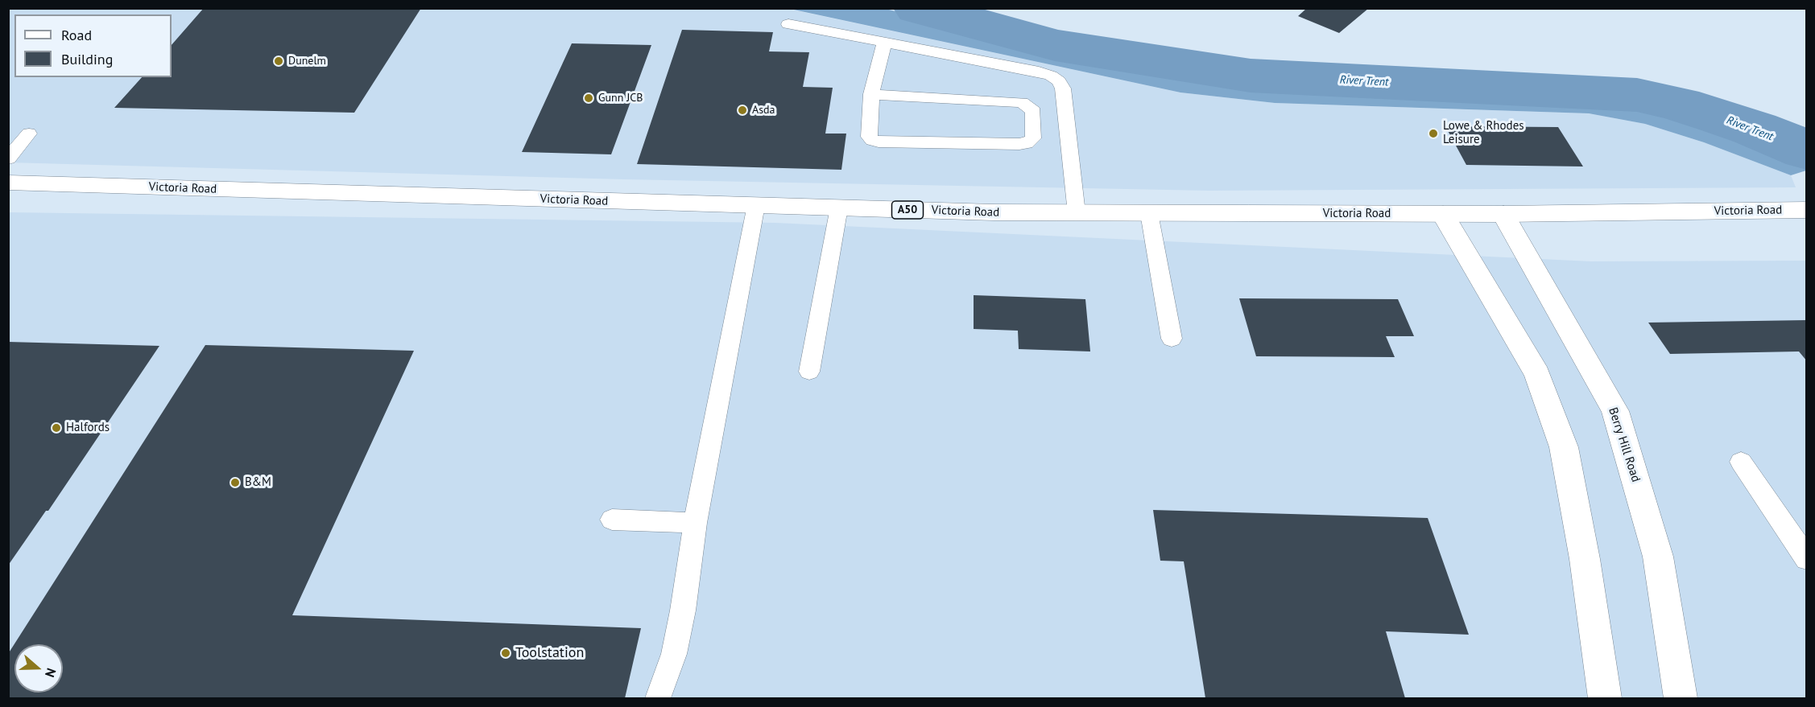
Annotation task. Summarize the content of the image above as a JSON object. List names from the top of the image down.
{
  "streets": {
    "main road": ["Victoria Road", "A50", "Berry Hill Road"]
  },
  "crossings": [
    ["Victoria Road", "Berry Hill Road"]
  ],
  "water": ["River Trent"],
  "places": [
    "Dunelm",
    "Gunn JCB",
    "Asda",
    "Lowe & Rhodes Leisure",
    "Halfords",
    "B&M",
    "Toolstation"
  ],
  "legend": ["Road", "Building"],
  "north": "right"
}
